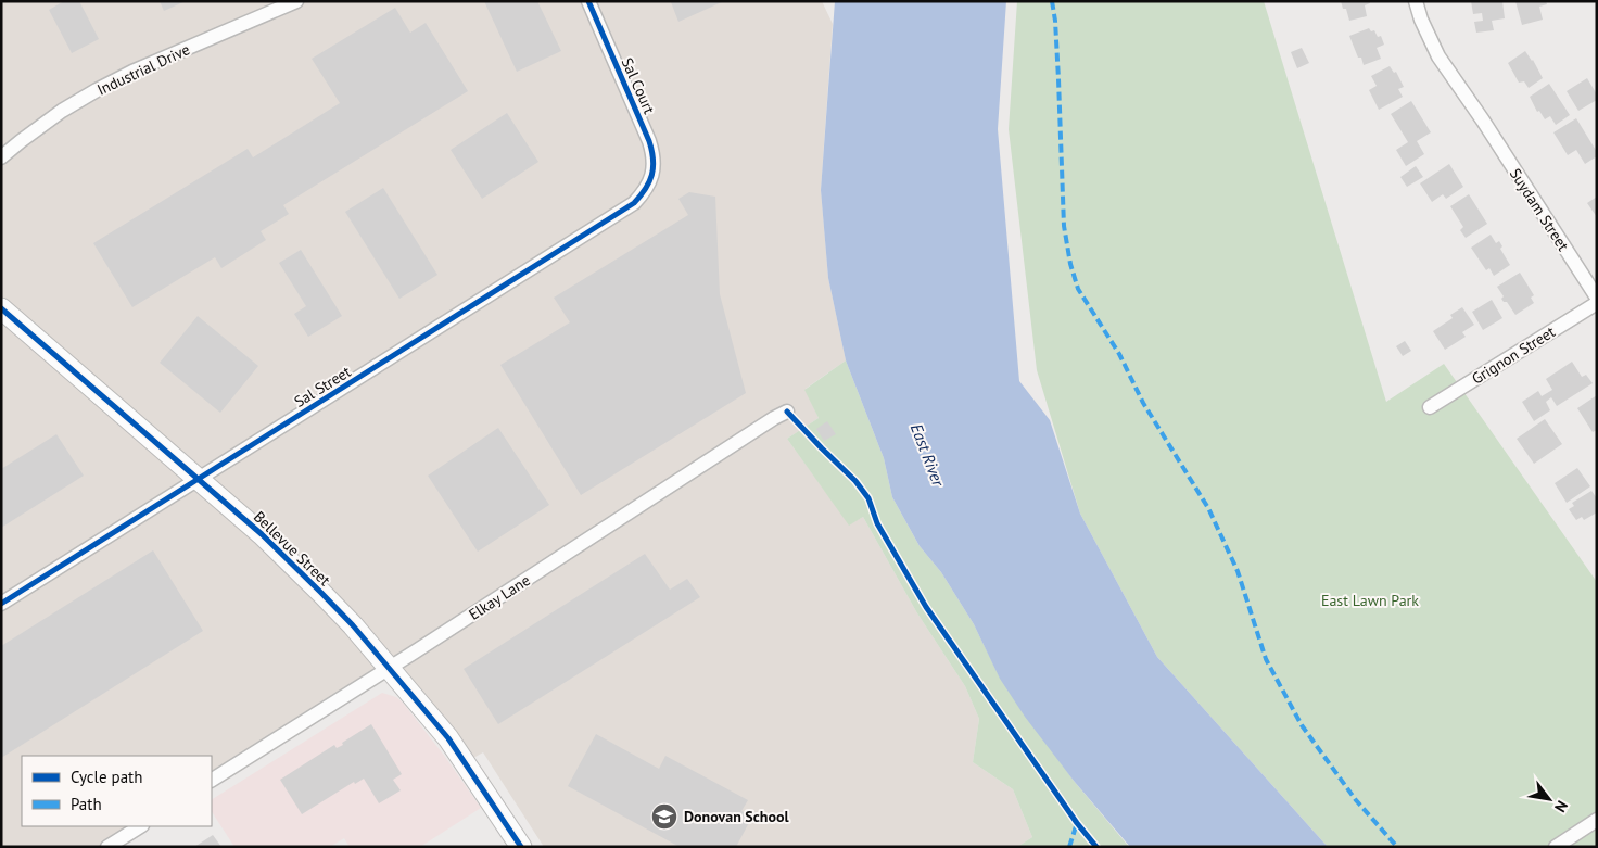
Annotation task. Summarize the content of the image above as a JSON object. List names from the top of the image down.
{
  "streets": {
    "street": [
      "Industrial Drive",
      "Sal Court",
      "Suydam Street",
      "Grignon Street",
      "Sal Street",
      "Bellevue Street",
      "Elkay Lane"
    ]
  },
  "crossings": [
    ["Sal Court", "Sal Street"],
    ["Sal Street", "Bellevue Street"],
    ["Bellevue Street", "Elkay Lane"]
  ],
  "water": ["East River"],
  "parks": ["East Lawn Park"],
  "places": {
    "school or university": ["Donovan School"]
  },
  "legend": ["Cycle path", "Path"],
  "north": "bottom right"
}
